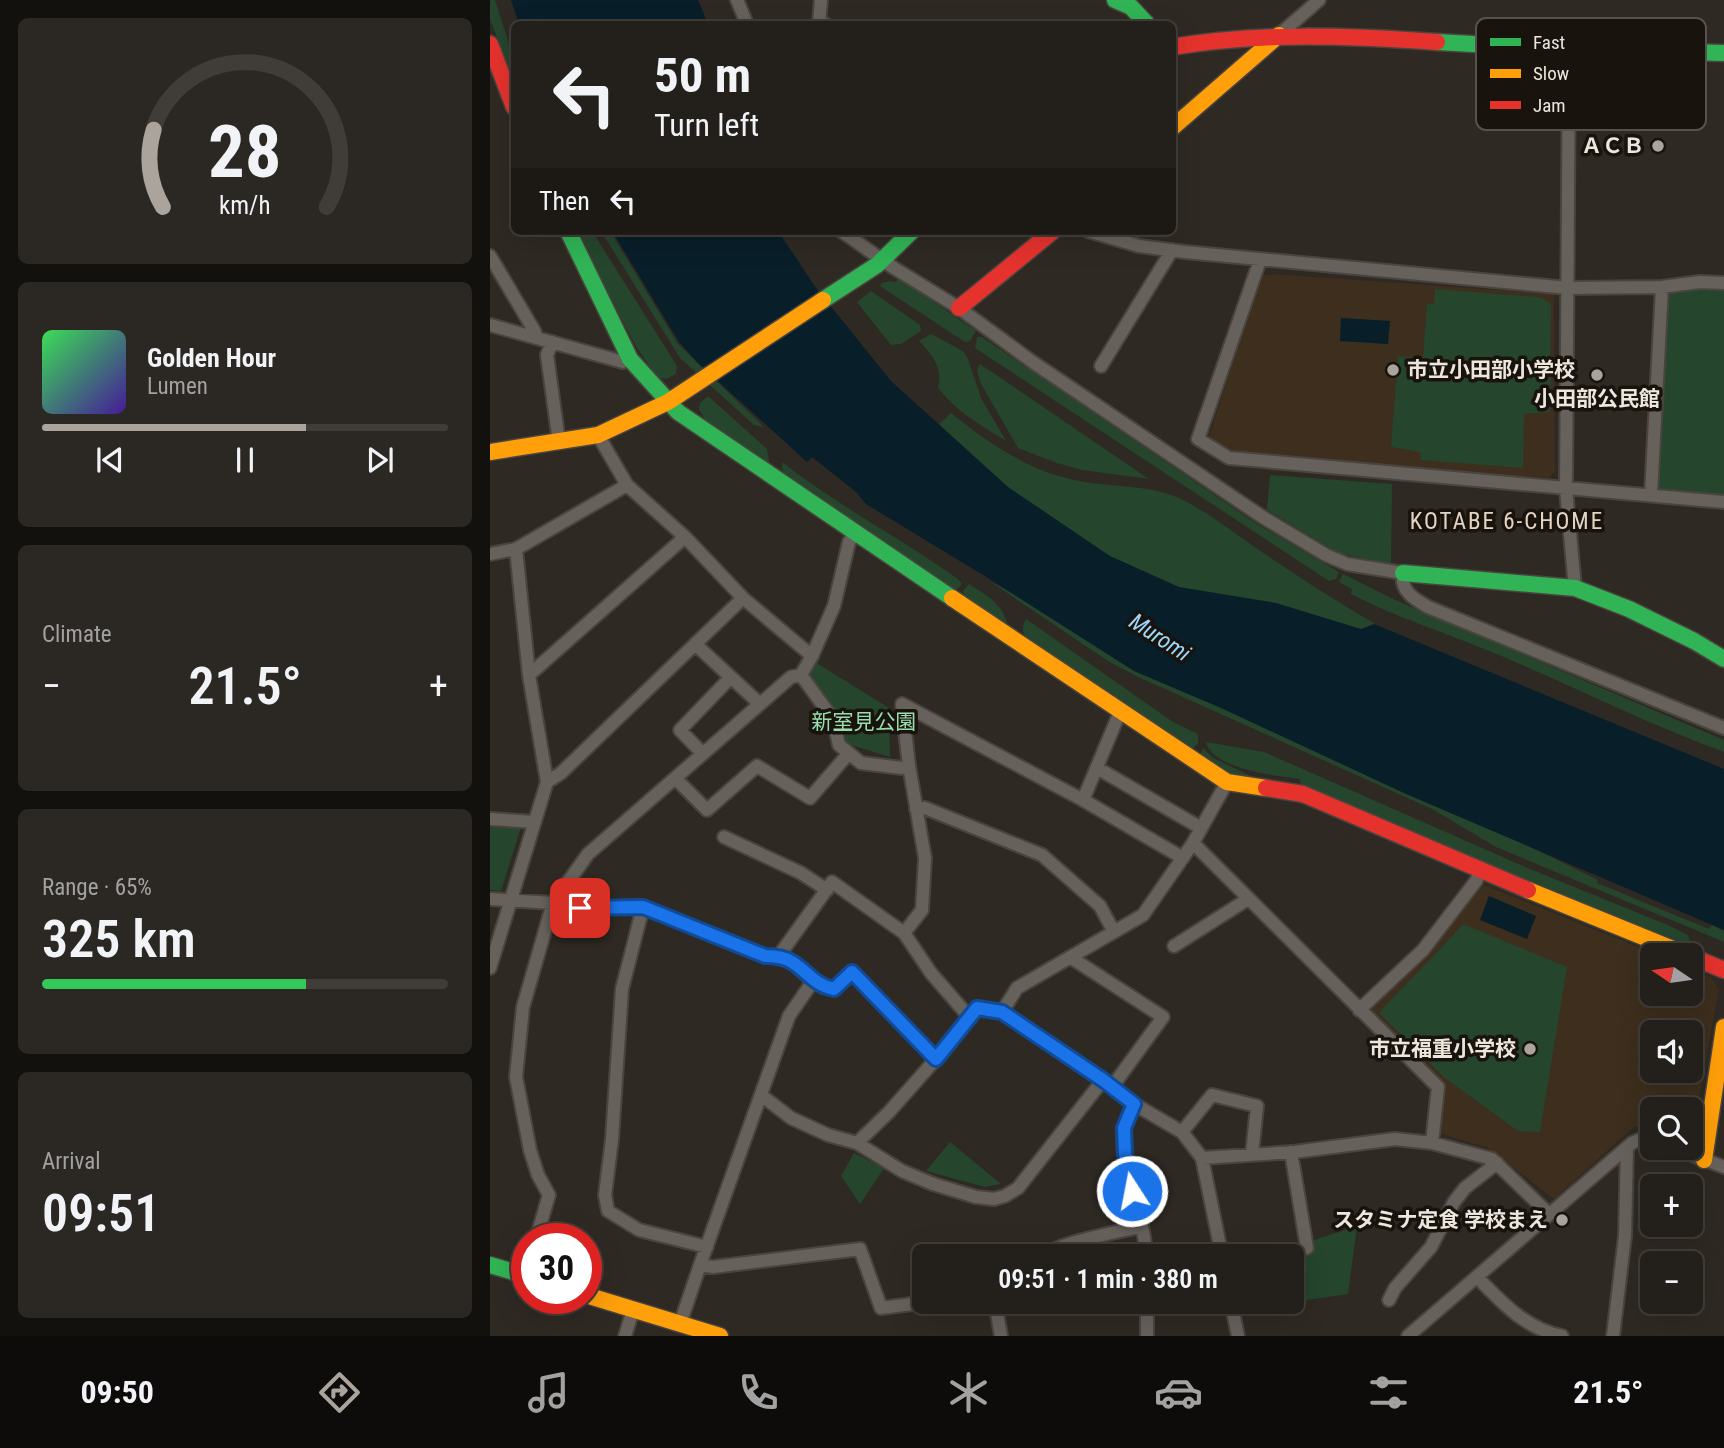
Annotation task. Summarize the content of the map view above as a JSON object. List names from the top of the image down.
{
  "districts": ["KOTABE 6-CHOME"],
  "water": ["Muromi"],
  "parks": ["新室見公園"],
  "places": [
    "ＡＣＢ",
    "市立小田部小学校",
    "小田部公民館",
    "市立福重小学校",
    "スタミナ定食 学校まえ"
  ],
  "legend": ["Fast", "Slow", "Jam"],
  "north": "left",
  "page": {
    "turn": ["50 m", "Turn left"],
    "then": "Then",
    "song": ["Golden Hour", "Lumen"],
    "tile": [
      "Climate",
      ["Range · 65%", "325 km"],
      ["Arrival", "09:51"]
    ],
    "heat": ["−", "21.5°", "+"],
    "map_buttons": ["+", "−"],
    "limit": "30",
    "trip": "09:51 · 1 min · 380 m",
    "tabs": ["09:50", "21.5°"],
    "gauge": ["28", "km/h"]
  }
}
